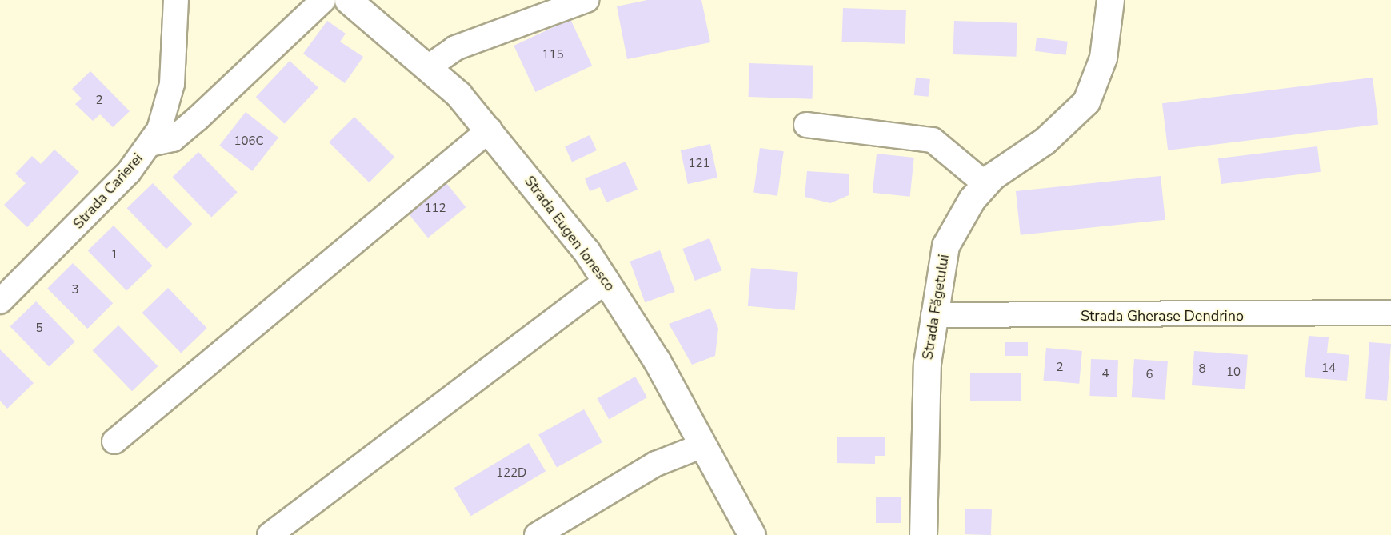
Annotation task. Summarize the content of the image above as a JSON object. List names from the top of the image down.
{
  "streets": {
    "street": [
      "Strada Carierei",
      "Strada Eugen Ionesco",
      "Strada Făgetului",
      "Strada Gherase Dendrino"
    ]
  },
  "crossings": [
    ["Strada Făgetului", "Strada Gherase Dendrino"]
  ],
  "house_numbers": [
    "115",
    "2",
    "106C",
    "121",
    "112",
    "1",
    "3",
    "5",
    "2",
    "14",
    "8",
    "10",
    "4",
    "6",
    "122D"
  ]
}
